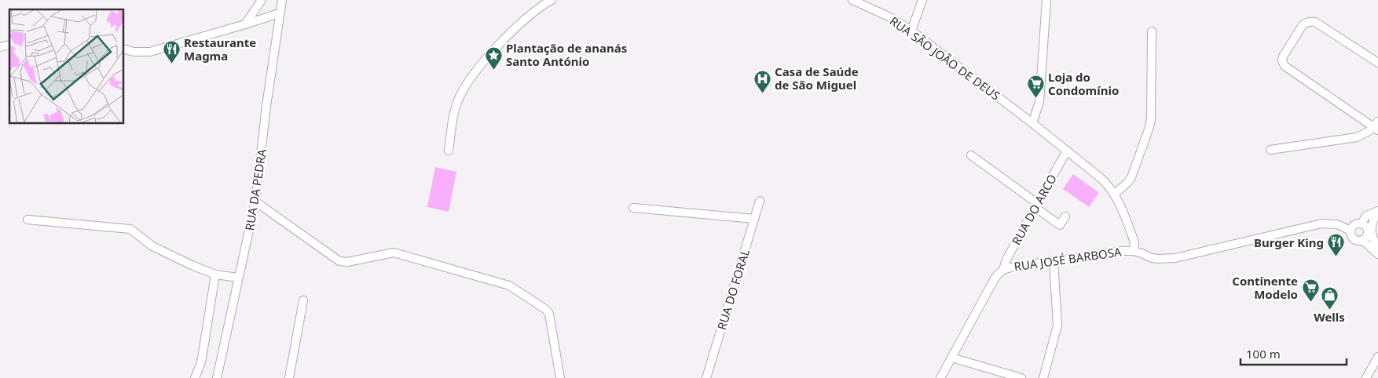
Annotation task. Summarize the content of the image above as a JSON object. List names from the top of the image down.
{
  "streets": {
    "street": [
      "RUA SÃO JOÃO DE DEUS",
      "RUA DA PEDRA",
      "RUA DO ARCO",
      "RUA JOSÉ BARBOSA",
      "RUA DO FORAL"
    ]
  },
  "crossings": [
    ["RUA SÃO JOÃO DE DEUS", "RUA DO ARCO"],
    ["RUA SÃO JOÃO DE DEUS", "RUA JOSÉ BARBOSA"],
    ["RUA DO ARCO", "RUA JOSÉ BARBOSA"]
  ],
  "places": {
    "restaurant": ["Restaurante Magma", "Burger King"],
    "place": ["Plantação de ananás Santo António"],
    "hospital": ["Casa de Saúde de São Miguel"],
    "supermarket": ["Loja do Condomínio", "Continente Modelo"],
    "shop": ["Wells"]
  },
  "scale_bar": "100 m"
}
